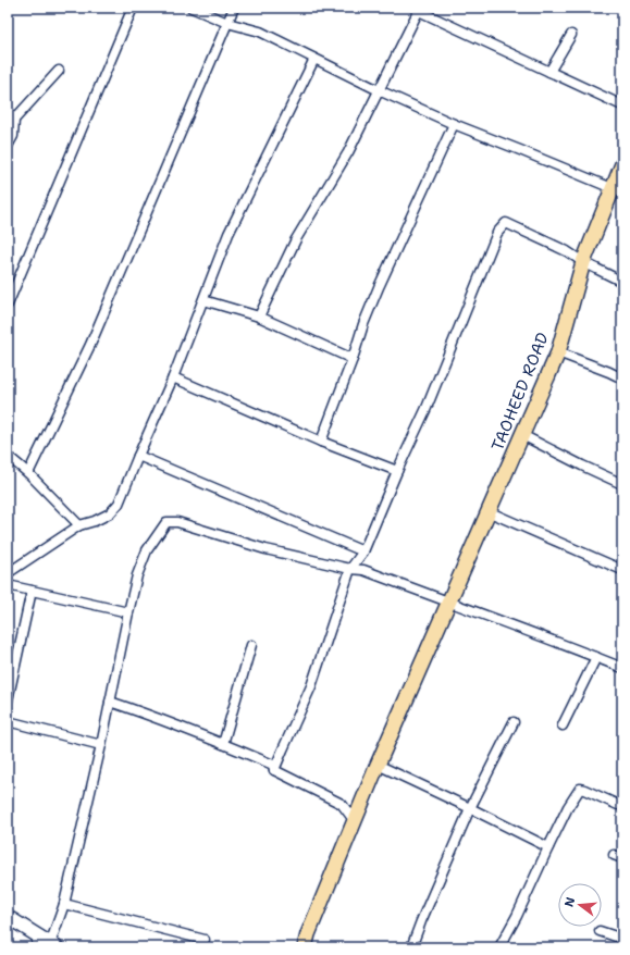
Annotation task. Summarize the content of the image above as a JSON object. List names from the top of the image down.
{
  "streets": {
    "main road": ["TAOHEED ROAD"]
  },
  "north": "left"
}
